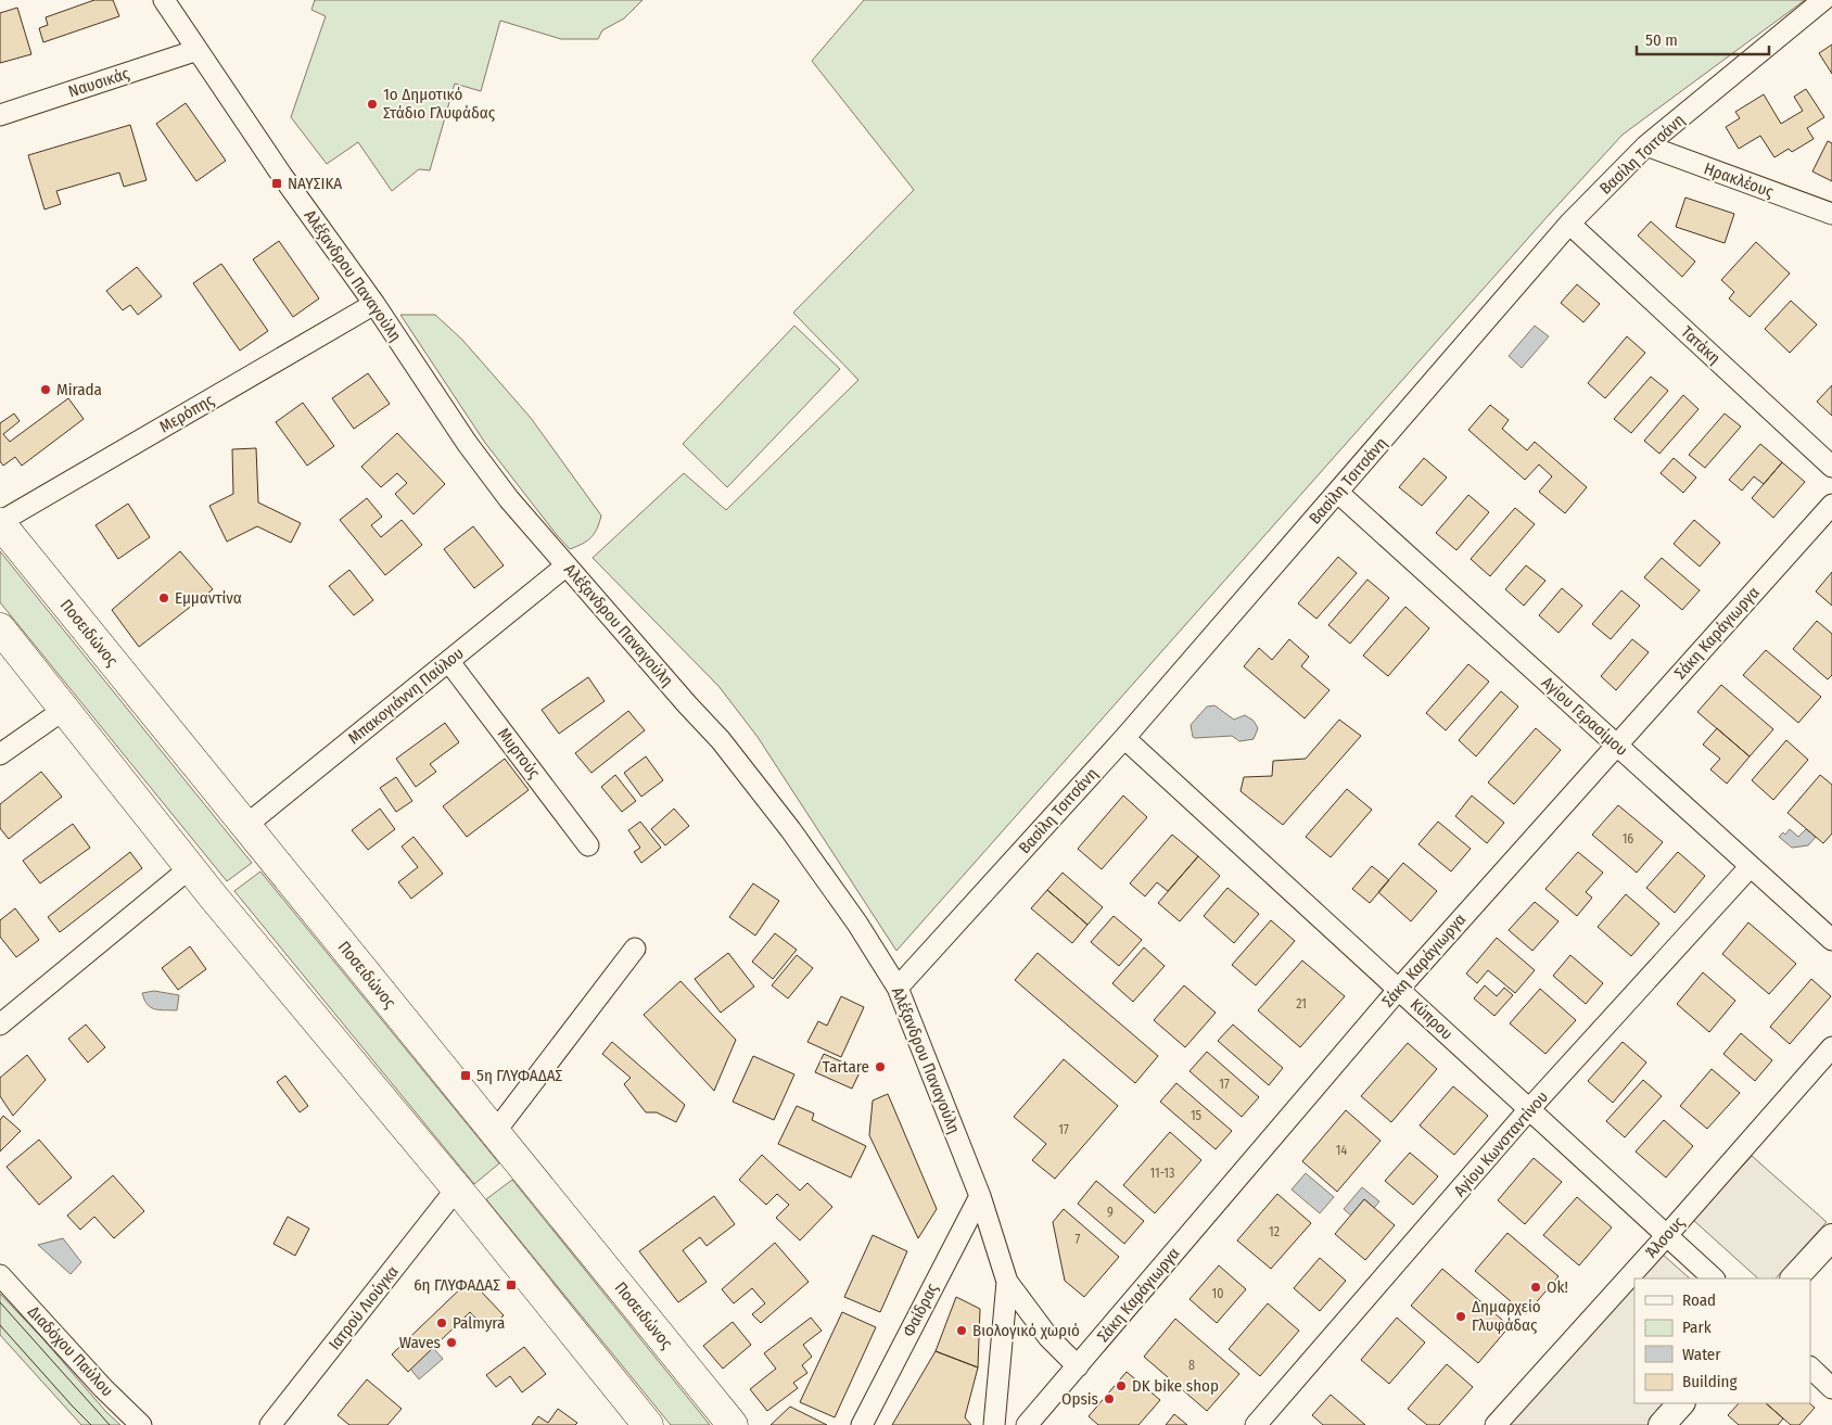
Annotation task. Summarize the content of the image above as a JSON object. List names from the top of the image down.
{
  "streets": {
    "highway": ["Ποσειδώνος"],
    "street": [
      "Ναυσικάς",
      "Βασίλη Τσιτσάνη",
      "Ηρακλέους",
      "Αλέξανδρου Παναγούλη",
      "Τατάκη",
      "Μερόπης",
      "Σάκη Καράγιωργα",
      "Μπακογιάννη Παύλου",
      "Αγίου Γερασίμου",
      "Μυρτούς",
      "Κύπρου",
      "Αγίου Κωνσταντίνου",
      "Άλσους",
      "Ιατρού Λιούγκα",
      "Φαίδρας",
      "Διαδόχου Παύλου"
    ]
  },
  "crossings": [
    ["Ναυσικάς", "Αλέξανδρου Παναγούλη"],
    ["Βασίλη Τσιτσάνη", "Ηρακλέους"],
    ["Βασίλη Τσιτσάνη", "Αλέξανδρου Παναγούλη"],
    ["Βασίλη Τσιτσάνη", "Τατάκη"],
    ["Βασίλη Τσιτσάνη", "Αγίου Γερασίμου"],
    ["Βασίλη Τσιτσάνη", "Κύπρου"],
    ["Αλέξανδρου Παναγούλη", "Μερόπης"],
    ["Αλέξανδρου Παναγούλη", "Σάκη Καράγιωργα"],
    ["Αλέξανδρου Παναγούλη", "Μπακογιάννη Παύλου"],
    ["Αλέξανδρου Παναγούλη", "Φαίδρας"],
    ["Μερόπης", "Ποσειδώνος"],
    ["Ποσειδώνος", "Μπακογιάννη Παύλου"],
    ["Σάκη Καράγιωργα", "Αγίου Γερασίμου"],
    ["Σάκη Καράγιωργα", "Κύπρου"],
    ["Μπακογιάννη Παύλου", "Μυρτούς"],
    ["Αγίου Γερασίμου", "Αγίου Κωνσταντίνου"],
    ["Κύπρου", "Αγίου Κωνσταντίνου"],
    ["Κύπρου", "Άλσους"]
  ],
  "places": {
    "other": [
      "1ο Δημοτικό Στάδιο Γλυφάδας",
      "Mirada",
      "Εμμαντίνα",
      "Tartare",
      "Ok!",
      "Δημαρχείο Γλυφάδας",
      "Palmyra",
      "Βιολογικό χωριό",
      "Waves",
      "DK bike shop",
      "Opsis"
    ],
    "transit": ["ΝΑΥΣΙΚΑ", "5η ΓΛΥΦΑΔΑΣ", "6η ΓΛΥΦΑΔΑΣ"]
  },
  "house_numbers": [
    "16",
    "21",
    "17",
    "15",
    "17",
    "14",
    "11-13",
    "9",
    "12",
    "7",
    "10",
    "8"
  ],
  "legend": [
    "Road",
    "Park",
    "Water",
    "Building"
  ],
  "scale_bar": "50 m"
}
